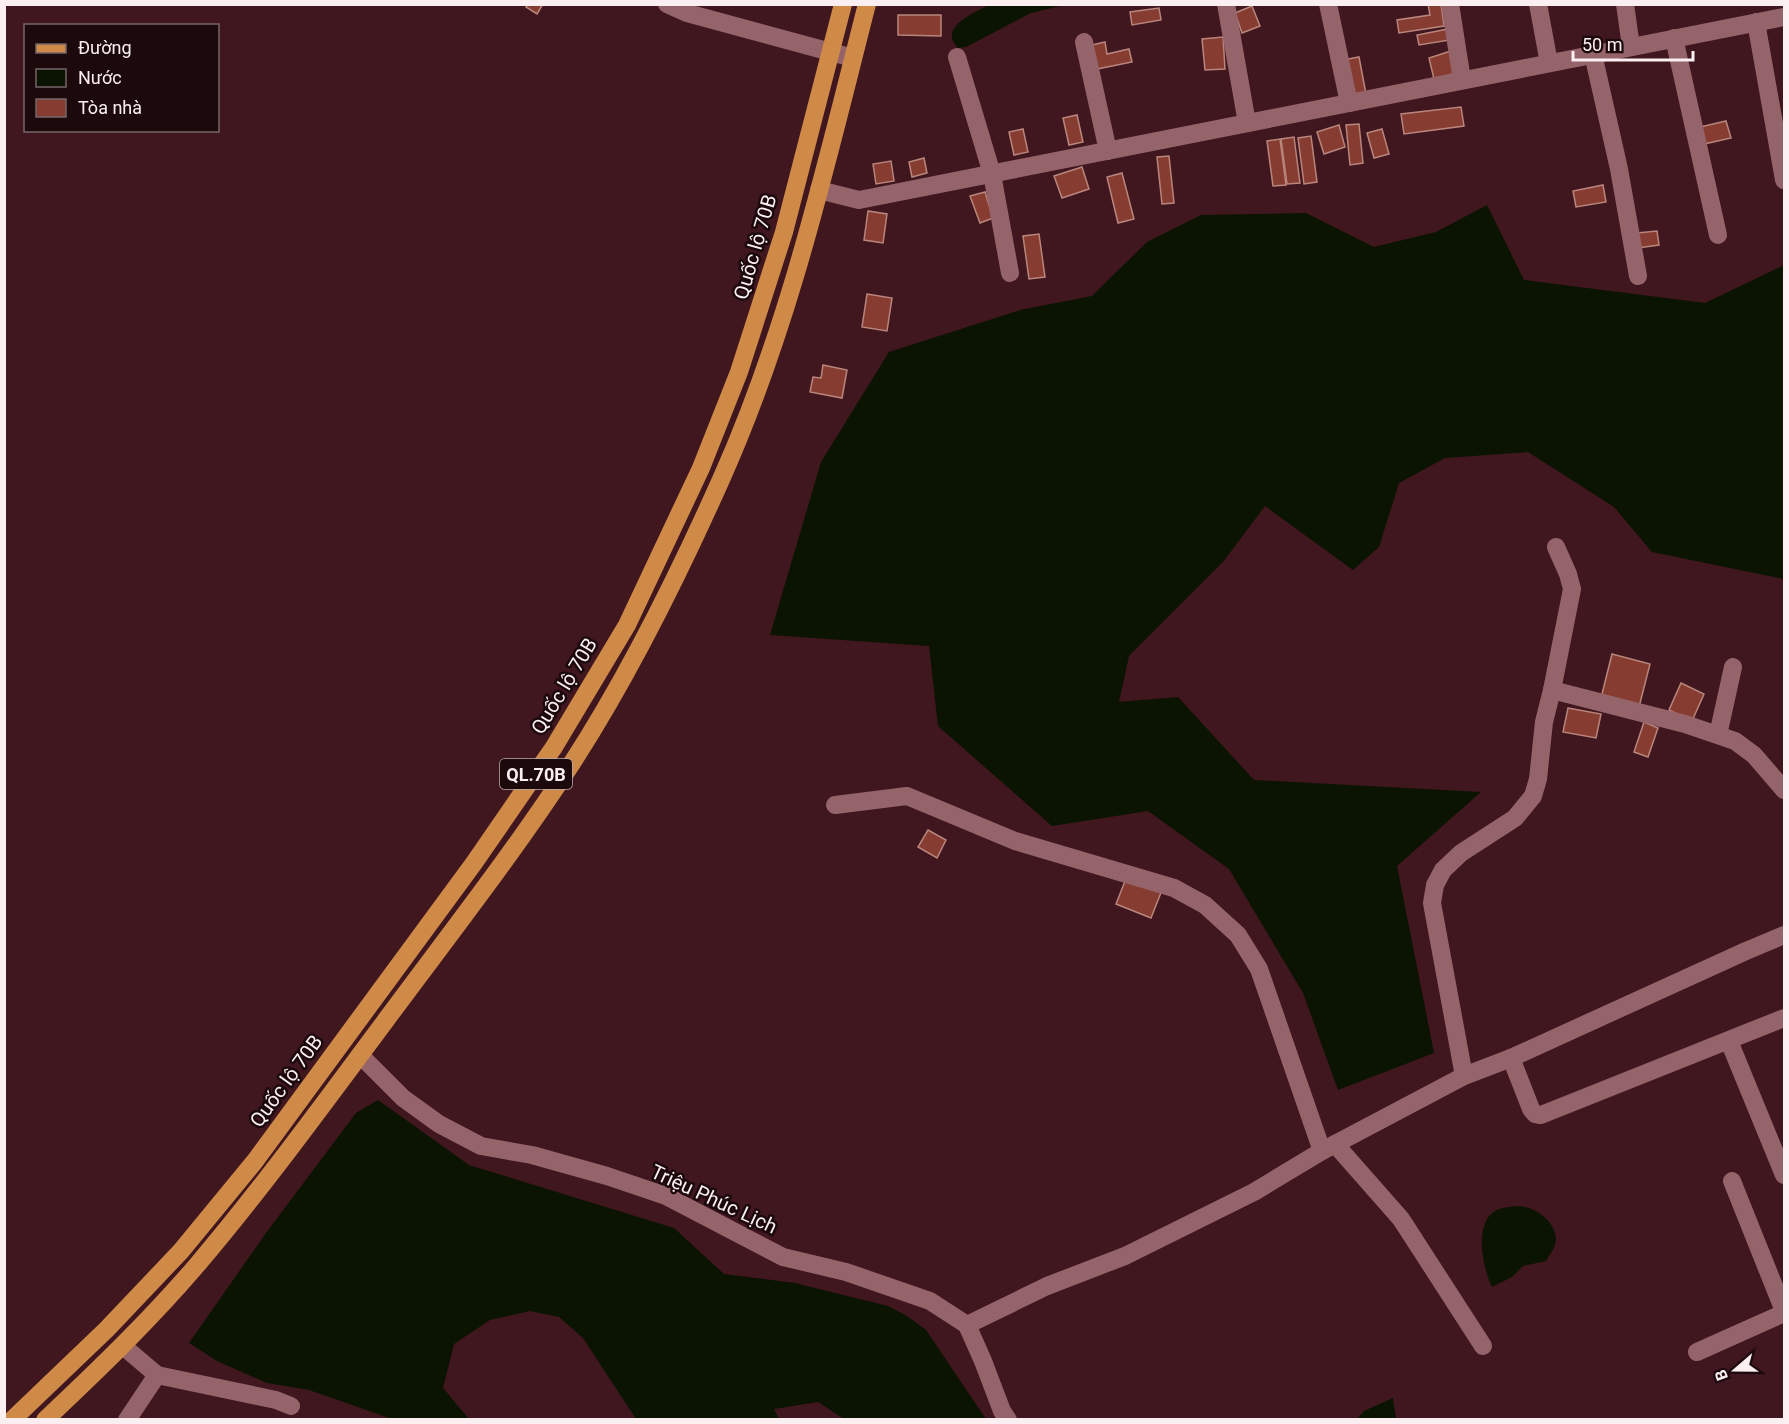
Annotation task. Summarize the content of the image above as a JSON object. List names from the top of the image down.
{
  "streets": {
    "main road": ["Quốc lộ 70B", "QL.70B"],
    "street": ["Triệu Phúc Lịch"]
  },
  "crossings": [
    ["QL.70B", "Triệu Phúc Lịch"]
  ],
  "legend": ["Đường", "Nước", "Tòa nhà"],
  "scale_bar": "50 m",
  "north": "left"
}
